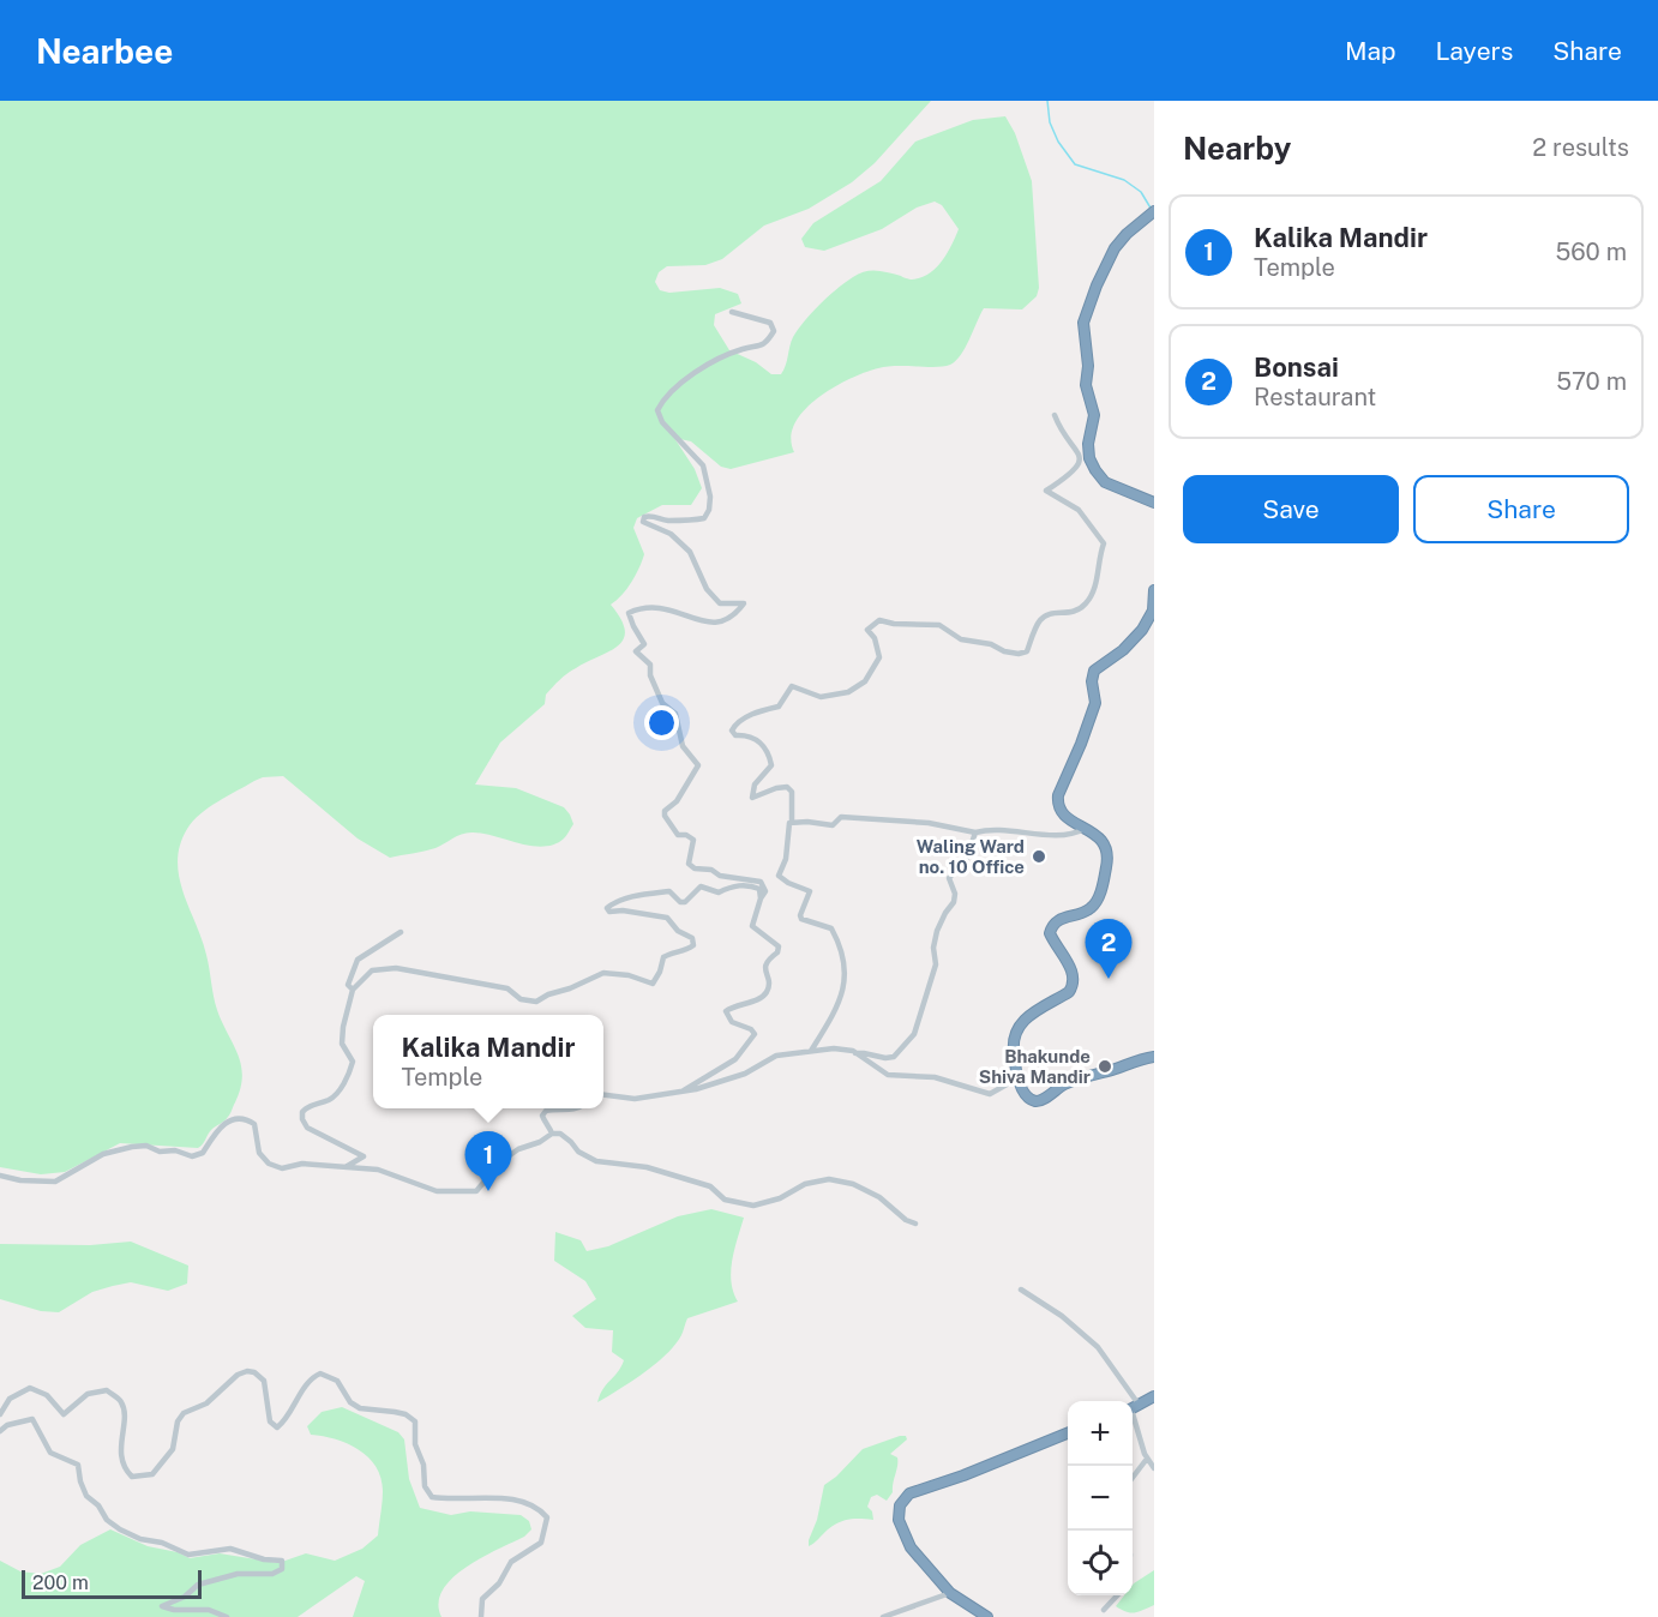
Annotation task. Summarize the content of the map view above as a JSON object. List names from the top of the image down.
{
  "places": ["Waling Ward no. 10 Office", "Bhakunde Shiva Mandir"],
  "scale_bar": "200 m",
  "page": {
    "header": "Nearbee",
    "nav": ["Map", "Layers", "Share"],
    "heading": ["Nearby", "2 results"],
    "list": [
      {
        "mark": "1",
        "name": "Kalika Mandir",
        "note": "Temple",
        "value": "560 m"
      },
      {
        "mark": "2",
        "name": "Bonsai",
        "note": "Restaurant",
        "value": "570 m"
      }
    ],
    "buttons": ["Save", "Share"],
    "pins": ["2", "1"],
    "popup": ["Kalika Mandir", "Temple"],
    "map_buttons": ["+", "−"],
    "scale": "200 m"
  }
}
